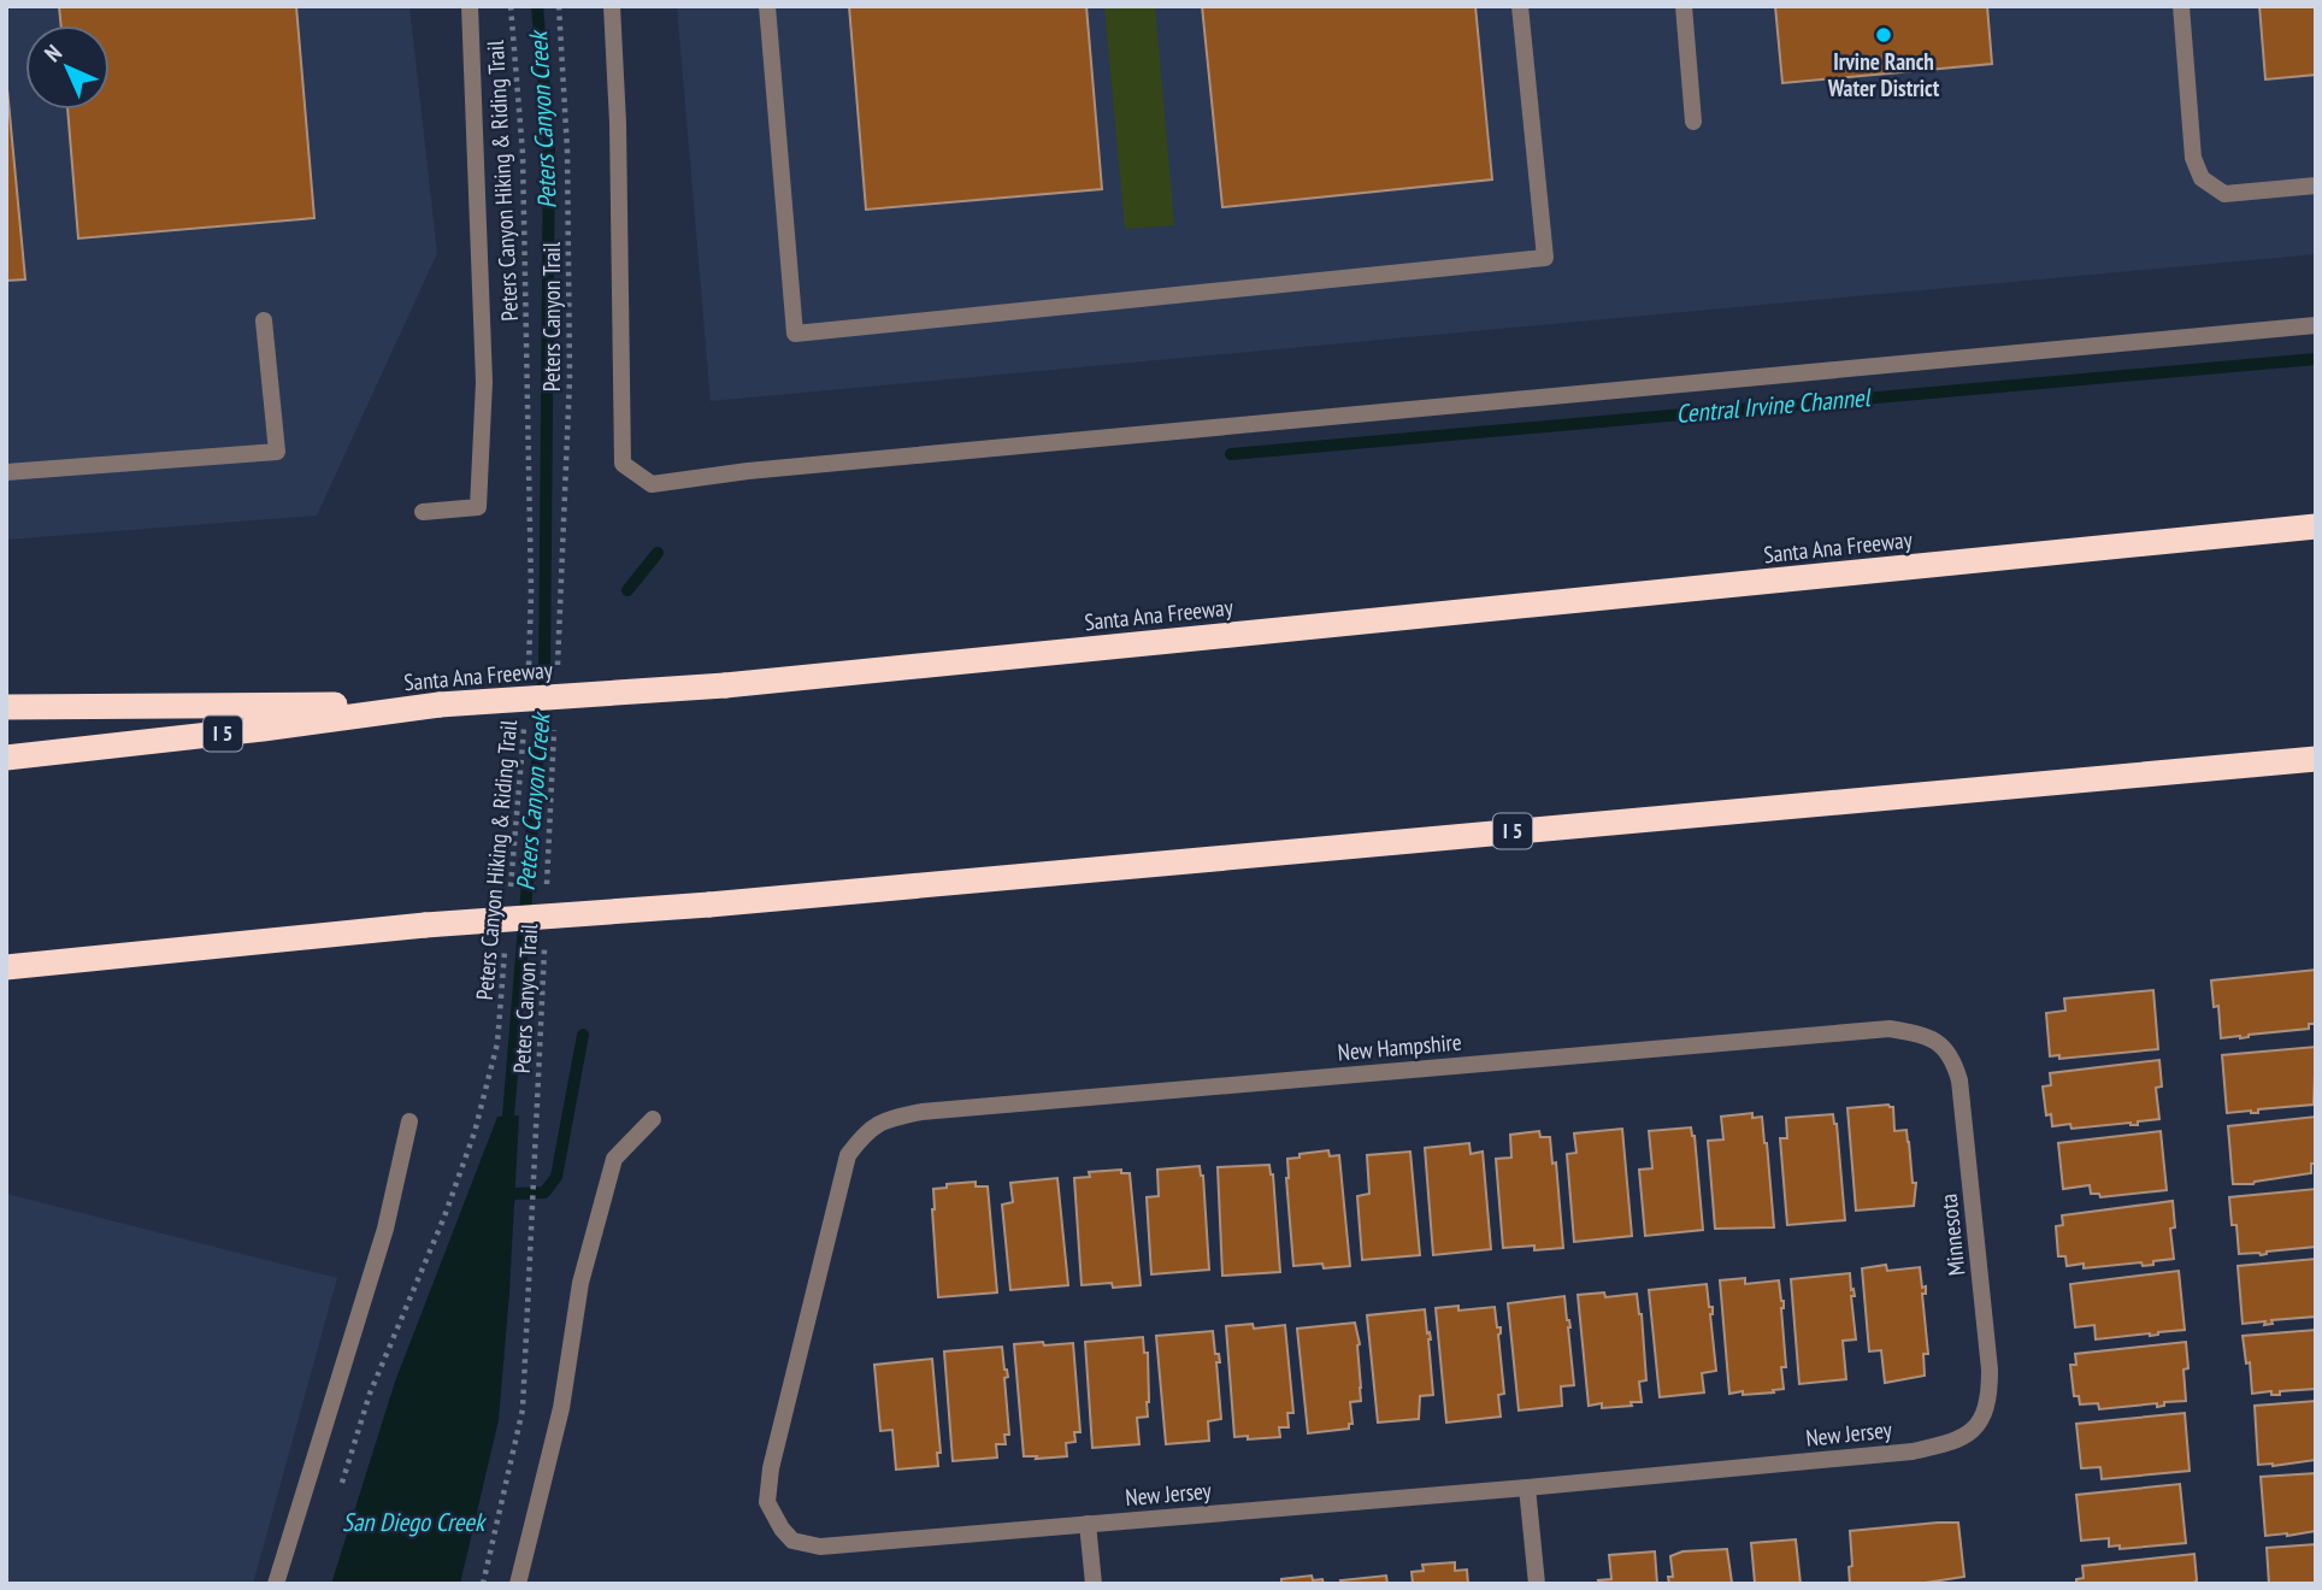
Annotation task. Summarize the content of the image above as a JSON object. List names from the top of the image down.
{
  "streets": {
    "highway": ["Santa Ana Freeway", "I 5"],
    "street": ["New Hampshire", "Minnesota", "New Jersey"],
    "path": ["Peters Canyon Hiking & Riding Trail", "Peters Canyon Trail"]
  },
  "crossings": [
    ["New Hampshire", "Minnesota"],
    ["New Hampshire", "New Jersey"],
    ["Minnesota", "New Jersey"]
  ],
  "water": ["Peters Canyon Creek", "Central Irvine Channel", "San Diego Creek"],
  "places": ["Irvine Ranch Water District"],
  "north": "top left"
}
